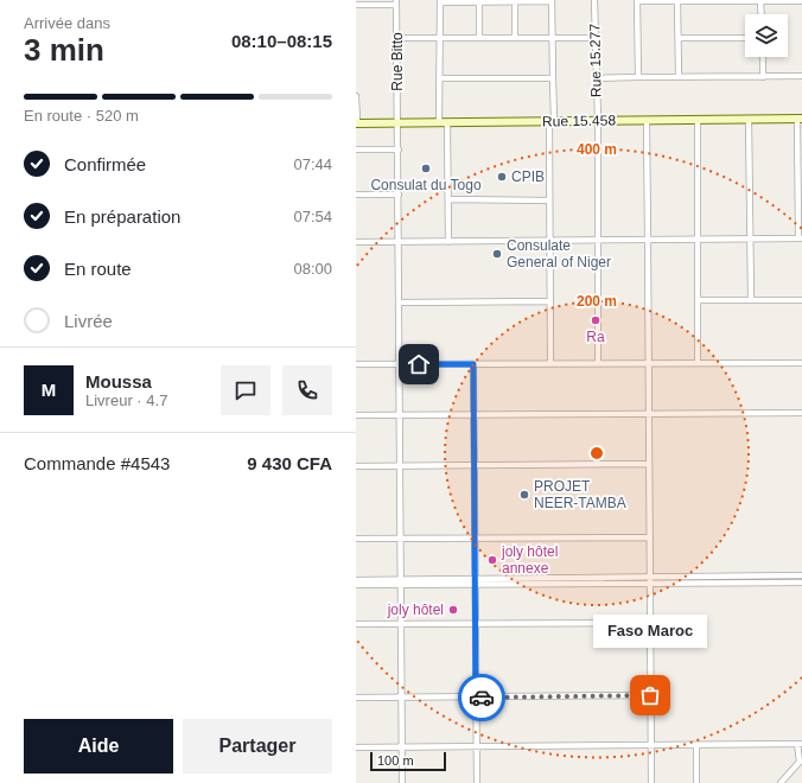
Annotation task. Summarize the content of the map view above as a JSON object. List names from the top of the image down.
{
  "streets": {
    "main road": ["Rue 15.458"],
    "street": ["Rue 15.277", "Rue Bitto"]
  },
  "crossings": [
    ["Rue 15.277", "Rue 15.458"],
    ["Rue Bitto", "Rue 15.458"]
  ],
  "places": [
    "Consulat du Togo",
    "CPIB",
    "Consulate General of Niger",
    "Ra",
    "PROJET NEER-TAMBA",
    "joly hôtel annexe",
    "joly hôtel",
    "Faso Maroc"
  ],
  "scale_bar": "100 m",
  "page": {
    "heading": ["3 min", "Arrivée dans", "08:10–08:15"],
    "panel": [
      "Moussa",
      "Livreur · 4.7",
      "Commande #4543",
      "9 430 CFA"
    ],
    "bar": "En route · 520 m",
    "list": [
      ["Confirmée", "07:44"],
      ["En préparation", "07:54"],
      ["En route", "08:00"],
      "Livrée"
    ],
    "round": "M",
    "bubble": "Faso Maroc",
    "buttons": ["Aide", "Partager"],
    "scale": "100 m"
  },
  "rings": ["400 m", "200 m"]
}
